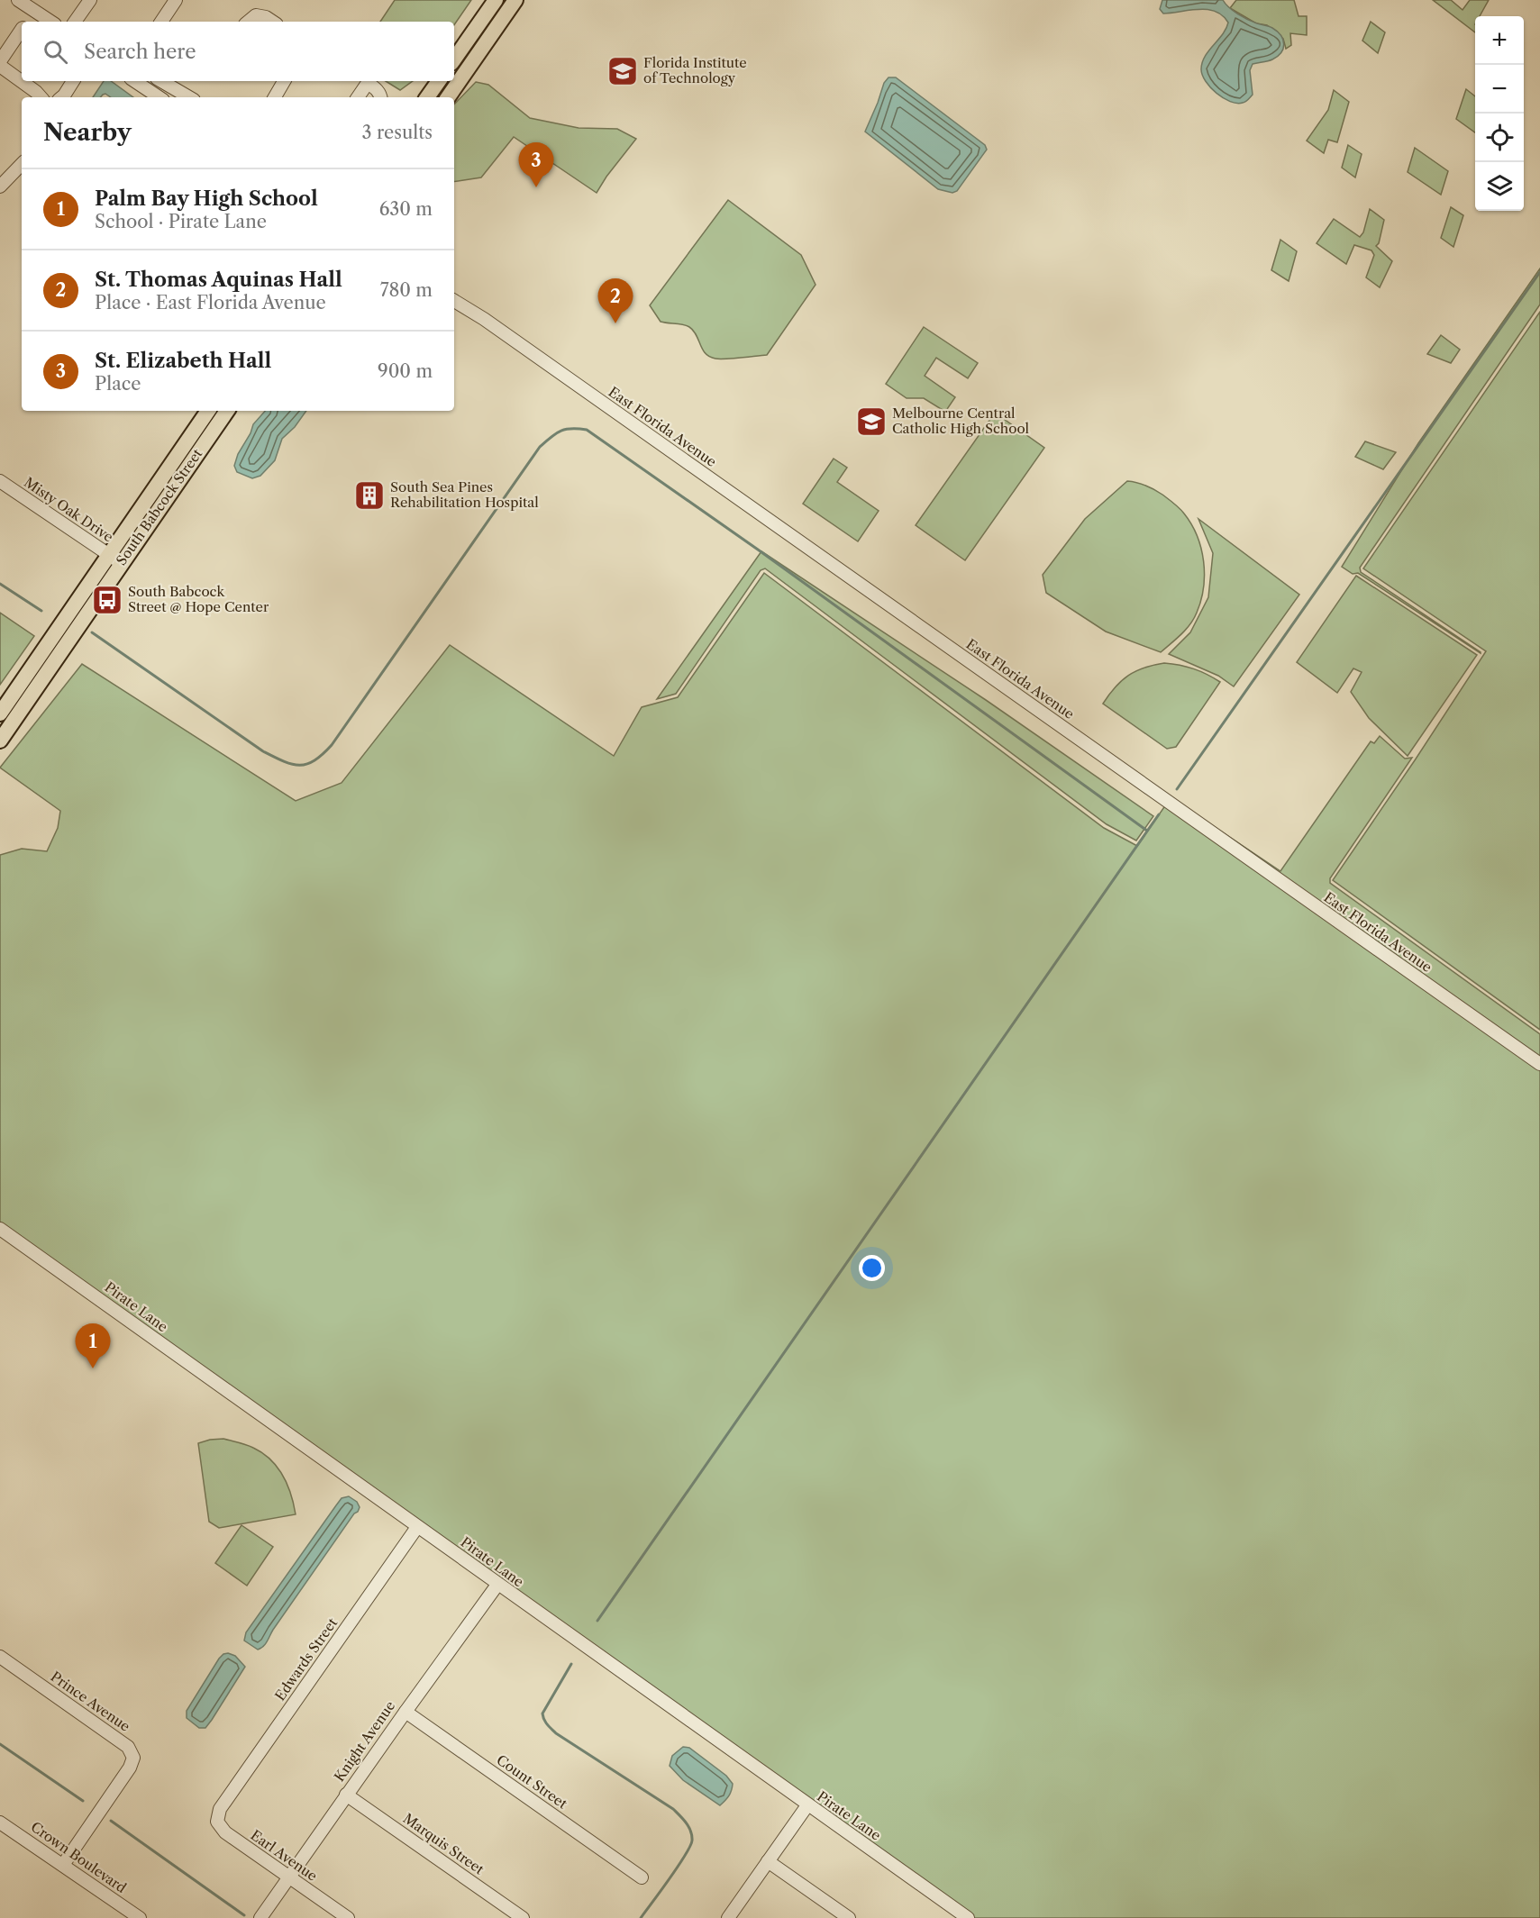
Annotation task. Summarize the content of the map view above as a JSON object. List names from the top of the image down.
{
  "streets": {
    "main road": ["South Babcock Street"],
    "street": [
      "East Florida Avenue",
      "Misty Oak Drive",
      "Pirate Lane",
      "Edwards Street",
      "Prince Avenue",
      "Knight Avenue",
      "Count Street",
      "Marquis Street",
      "Earl Avenue",
      "Crown Boulevard"
    ]
  },
  "crossings": [
    ["South Babcock Street", "Misty Oak Drive"],
    ["Pirate Lane", "Edwards Street"],
    ["Pirate Lane", "Knight Avenue"],
    ["Edwards Street", "Earl Avenue"],
    ["Prince Avenue", "Crown Boulevard"],
    ["Knight Avenue", "Count Street"],
    ["Knight Avenue", "Marquis Street"],
    ["Knight Avenue", "Earl Avenue"]
  ],
  "places": {
    "school or university": ["Florida Institute of Technology", "Melbourne Central Catholic High School"],
    "building": ["South Sea Pines Rehabilitation Hospital"],
    "bus stop": ["South Babcock Street @ Hope Center"]
  },
  "page": {
    "map_buttons": ["+", "−"],
    "search": "Search here",
    "heading": ["Nearby", "3 results"],
    "pins": ["3", "2", "1"],
    "list": [
      {
        "mark": "1",
        "name": "Palm Bay High School",
        "note": "School · Pirate Lane",
        "value": "630 m"
      },
      {
        "mark": "2",
        "name": "St. Thomas Aquinas Hall",
        "note": "Place · East Florida Avenue",
        "value": "780 m"
      },
      {
        "mark": "3",
        "name": "St. Elizabeth Hall",
        "note": "Place",
        "value": "900 m"
      }
    ]
  }
}
